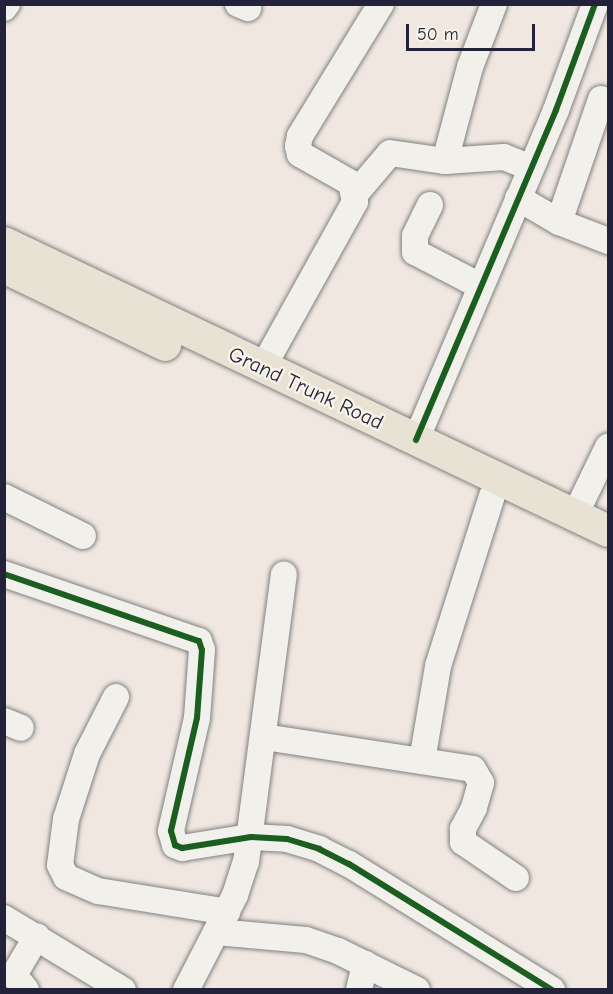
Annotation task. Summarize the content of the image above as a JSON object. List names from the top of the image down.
{
  "streets": {
    "main road": ["Grand Trunk Road"]
  },
  "scale_bar": "50 m"
}
